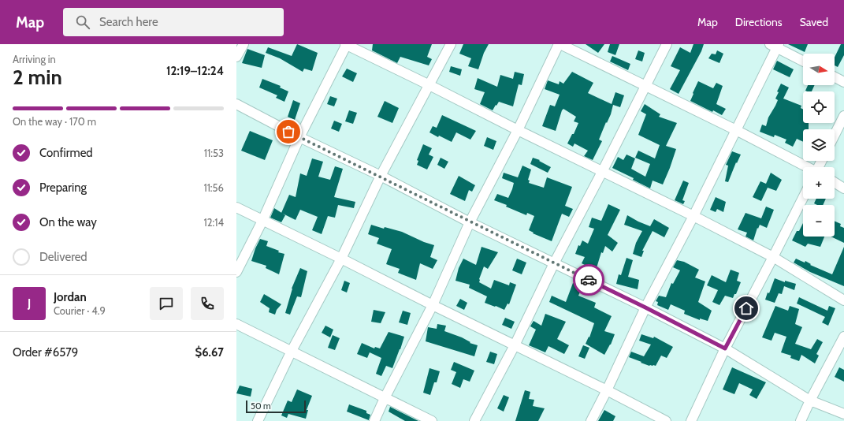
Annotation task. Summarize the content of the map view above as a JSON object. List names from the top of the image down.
{
  "scale_bar": "50 m",
  "north": "right",
  "page": {
    "header": "Map",
    "search": "Search here",
    "nav": ["Map", "Directions", "Saved"],
    "heading": ["2 min", "Arriving in", "12:19–12:24"],
    "panel": [
      "Jordan",
      "Courier · 4.9",
      "Order #6579",
      "$6.67"
    ],
    "map_buttons": ["+", "−"],
    "bar": "On the way · 170 m",
    "list": [
      ["Confirmed", "11:53"],
      ["Preparing", "11:56"],
      ["On the way", "12:14"],
      "Delivered"
    ],
    "round": "J",
    "scale": "50 m"
  }
}
